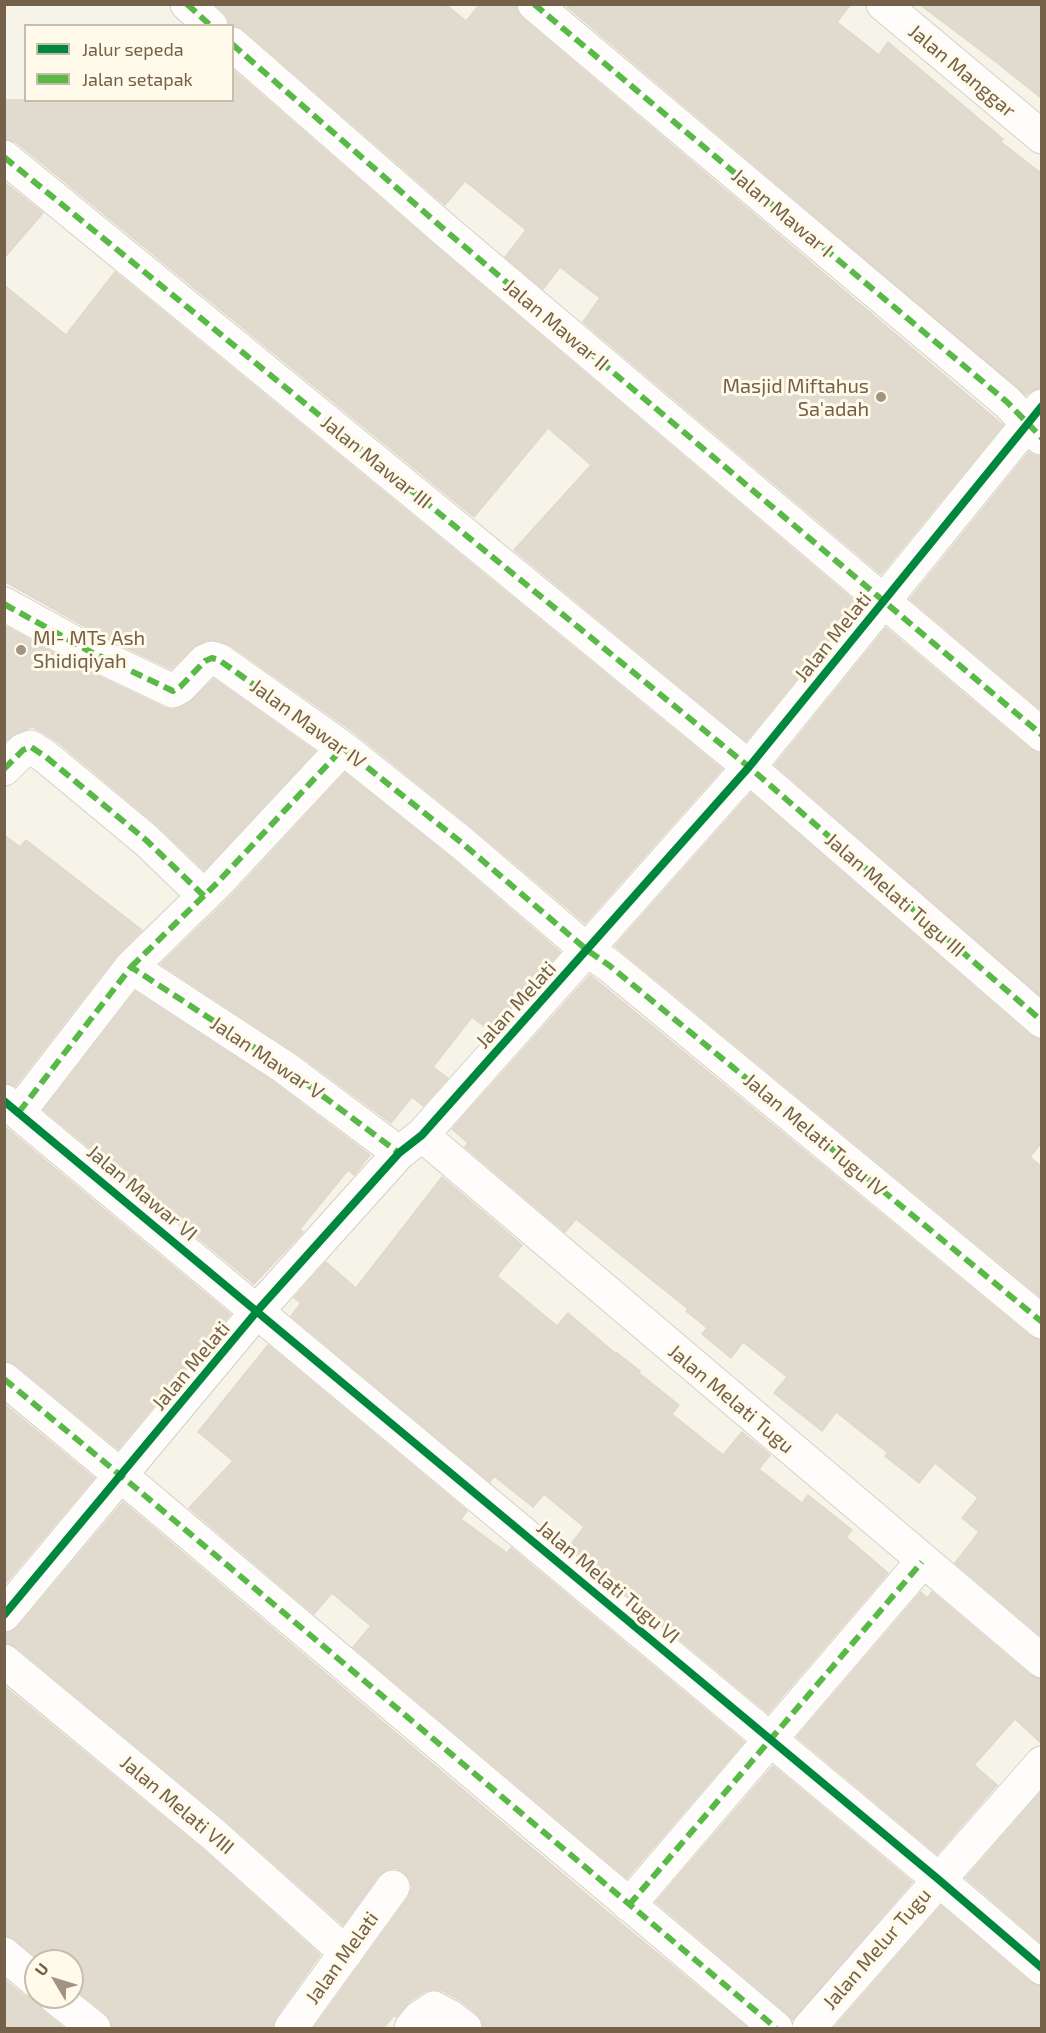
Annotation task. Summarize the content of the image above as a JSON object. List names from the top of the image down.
{
  "streets": {
    "street": [
      "Jalan Manggar",
      "Jalan Mawar I",
      "Jalan Mawar II",
      "Jalan Mawar III",
      "Jalan Melati",
      "Jalan Mawar IV",
      "Jalan Melati Tugu III",
      "Jalan Mawar V",
      "Jalan Melati Tugu IV",
      "Jalan Mawar VI",
      "Jalan Melati Tugu",
      "Jalan Melati Tugu VI",
      "Jalan Melati VIII",
      "Jalan Melur Tugu"
    ]
  },
  "crossings": [
    ["Jalan Mawar I", "Jalan Melati"],
    ["Jalan Mawar II", "Jalan Melati"],
    ["Jalan Mawar III", "Jalan Melati"],
    ["Jalan Mawar III", "Jalan Melati Tugu III"],
    ["Jalan Melati", "Jalan Mawar IV"],
    ["Jalan Melati", "Jalan Melati Tugu III"],
    ["Jalan Melati", "Jalan Mawar V"],
    ["Jalan Melati", "Jalan Melati Tugu IV"],
    ["Jalan Melati", "Jalan Mawar VI"],
    ["Jalan Melati", "Jalan Melati Tugu"],
    ["Jalan Melati", "Jalan Melati Tugu VI"],
    ["Jalan Melati", "Jalan Melati VIII"],
    ["Jalan Mawar IV", "Jalan Melati Tugu IV"],
    ["Jalan Mawar V", "Jalan Melati Tugu"],
    ["Jalan Mawar VI", "Jalan Melati Tugu VI"],
    ["Jalan Melati Tugu VI", "Jalan Melur Tugu"]
  ],
  "places": ["Masjid Miftahus Sa'adah", "MI- MTs Ash Shidiqiyah"],
  "legend": ["Jalur sepeda", "Jalan setapak"],
  "north": "top left"
}
